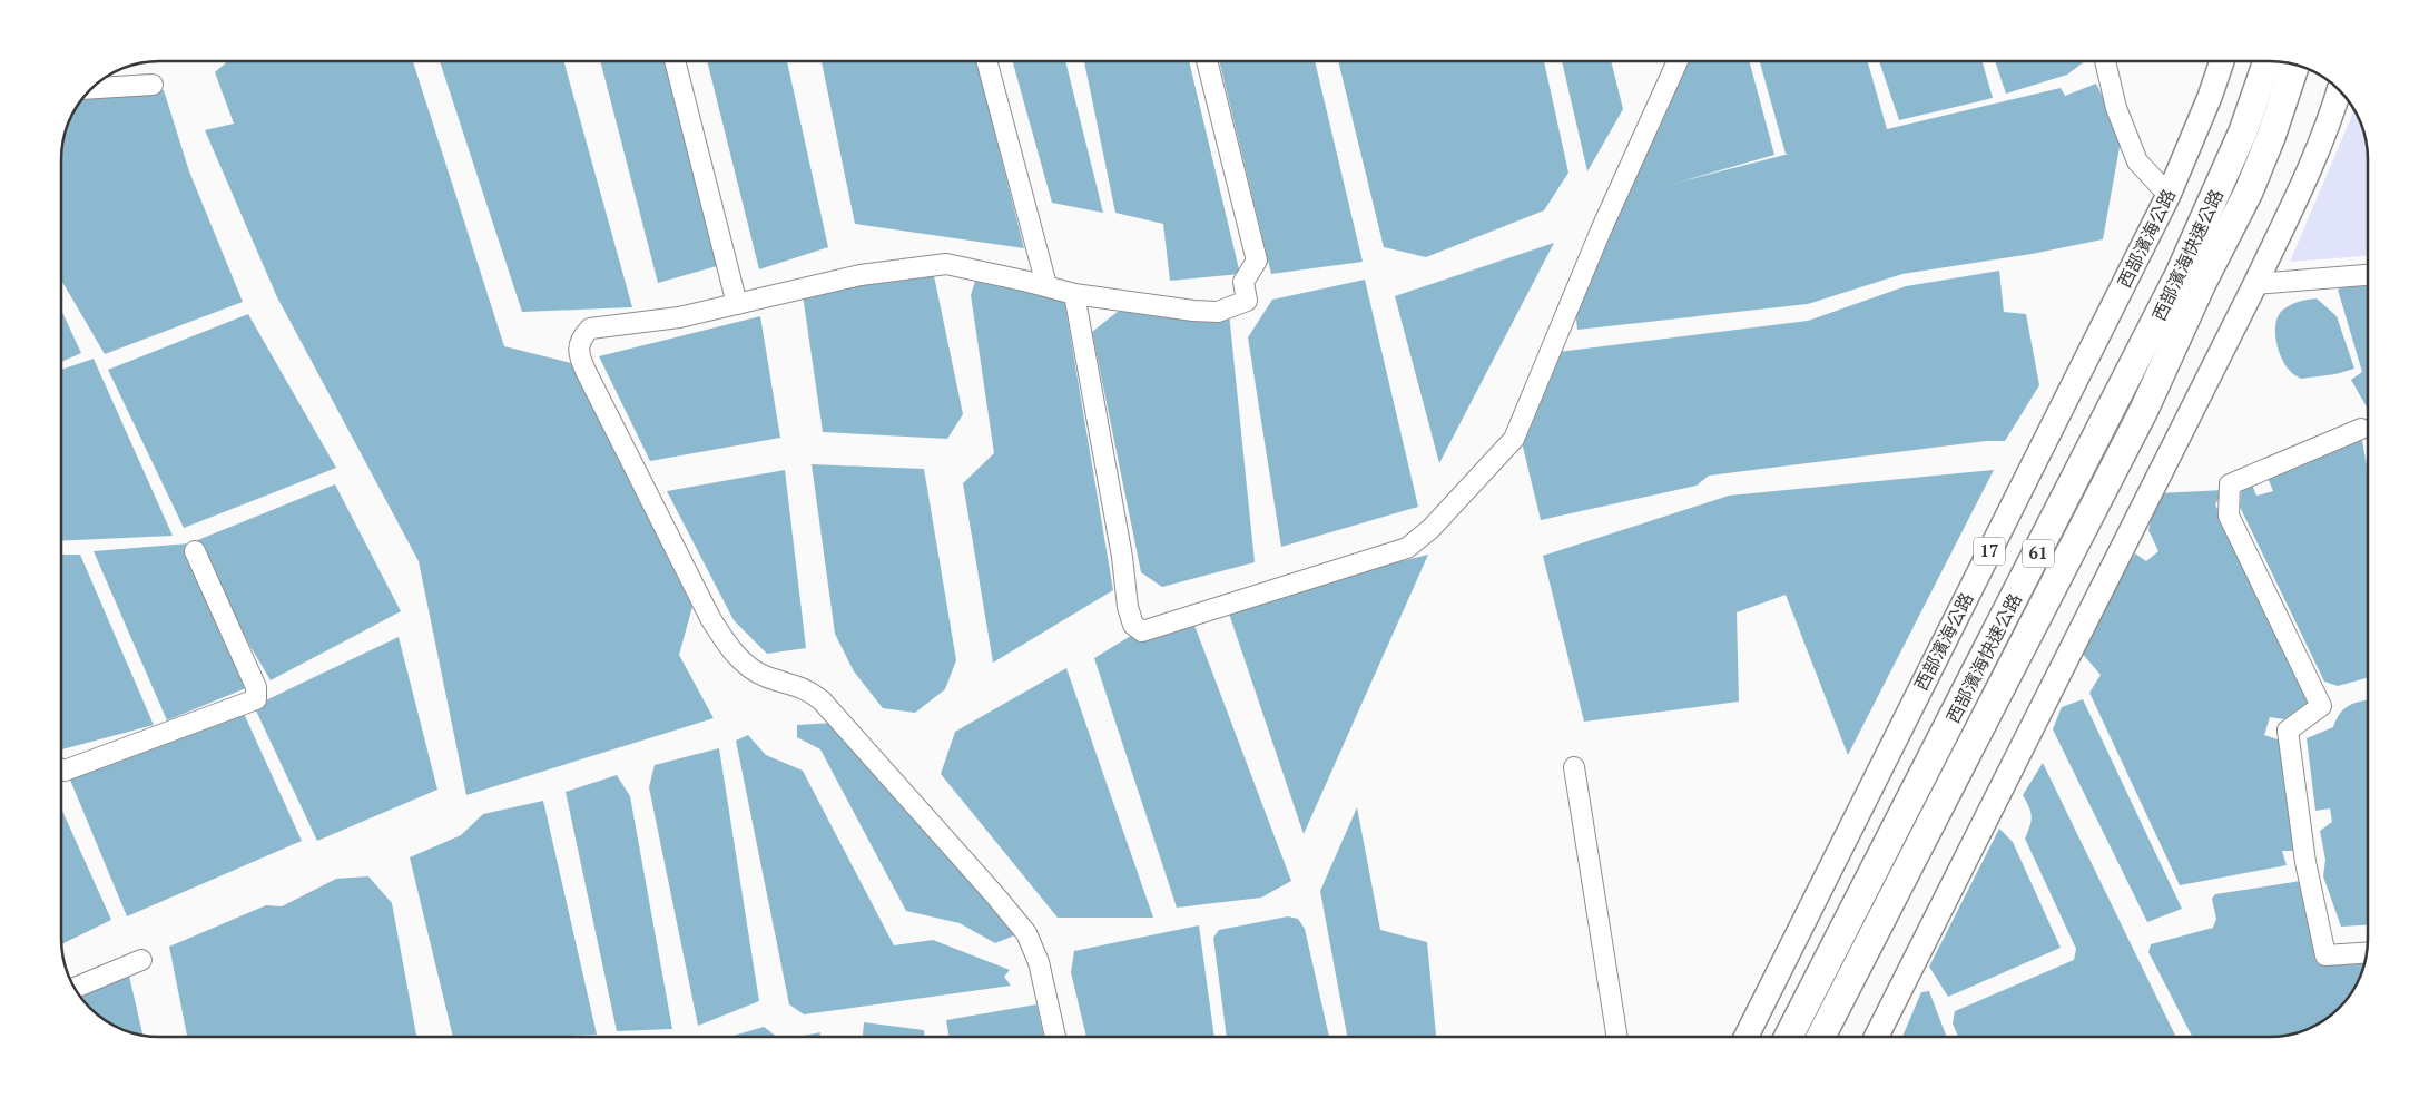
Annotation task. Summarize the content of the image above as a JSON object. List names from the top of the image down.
{
  "streets": {
    "highway": ["西部濱海快速公路", "61"],
    "main road": ["西部濱海公路", "17"]
  }
}
